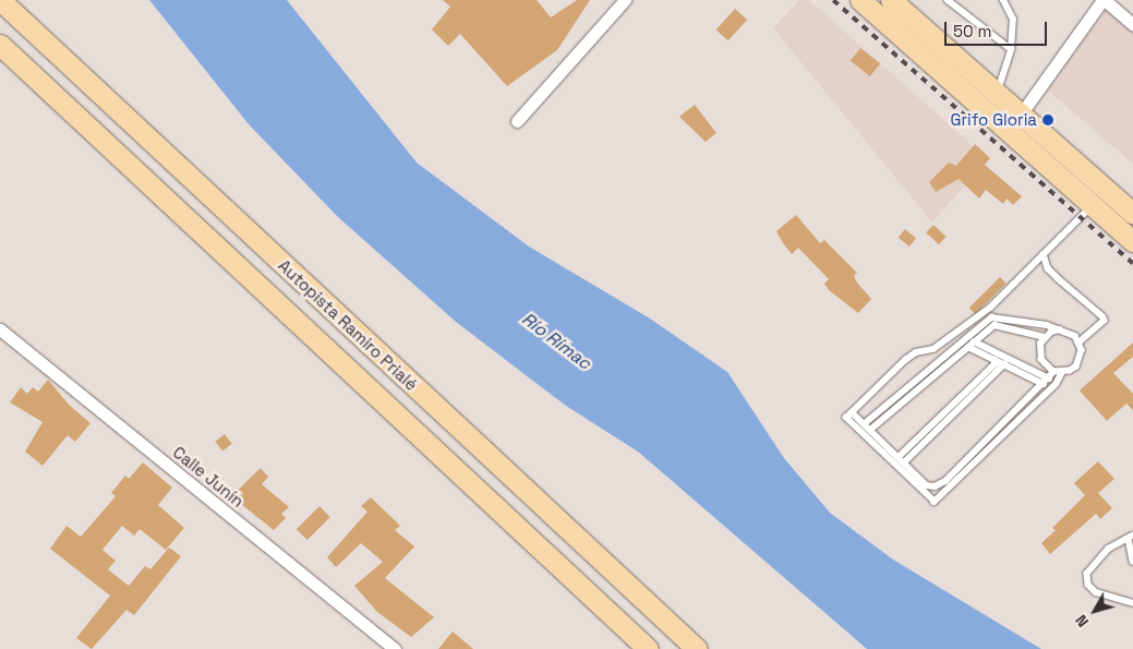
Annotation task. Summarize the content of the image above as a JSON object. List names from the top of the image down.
{
  "streets": {
    "highway": ["Autopista Ramiro Prialé"],
    "street": ["Calle Junín"]
  },
  "water": ["Río Rímac"],
  "places": ["Grifo Gloria"],
  "scale_bar": "50 m",
  "north": "bottom left"
}
